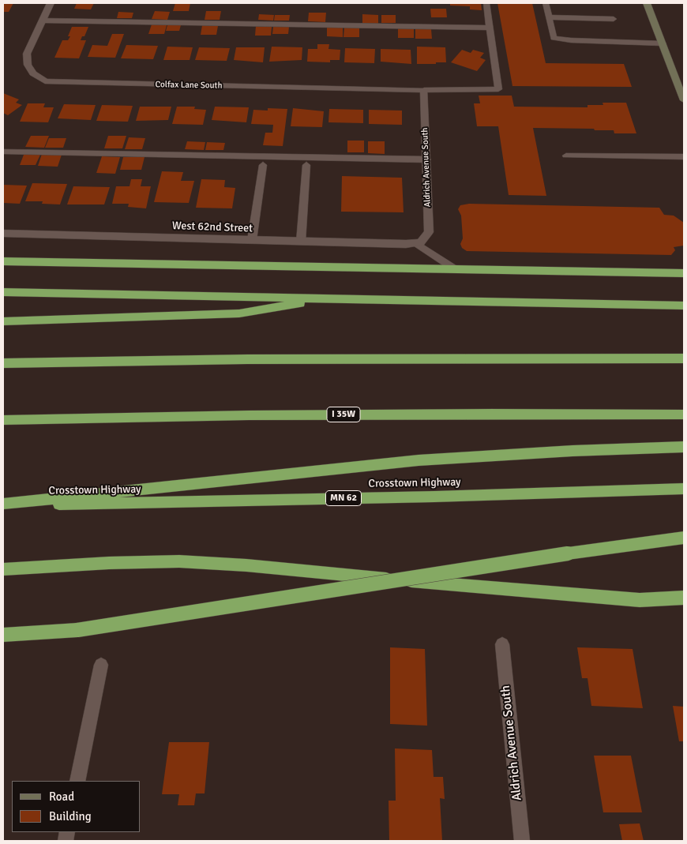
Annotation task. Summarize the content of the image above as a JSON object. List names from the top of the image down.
{
  "streets": {
    "highway": ["I 35W", "Crosstown Highway", "MN 62"],
    "street": ["Colfax Lane South", "Aldrich Avenue South", "West 62nd Street"]
  },
  "crossings": [
    ["Colfax Lane South", "Aldrich Avenue South"],
    ["Aldrich Avenue South", "West 62nd Street"]
  ],
  "legend": ["Road", "Building"]
}
